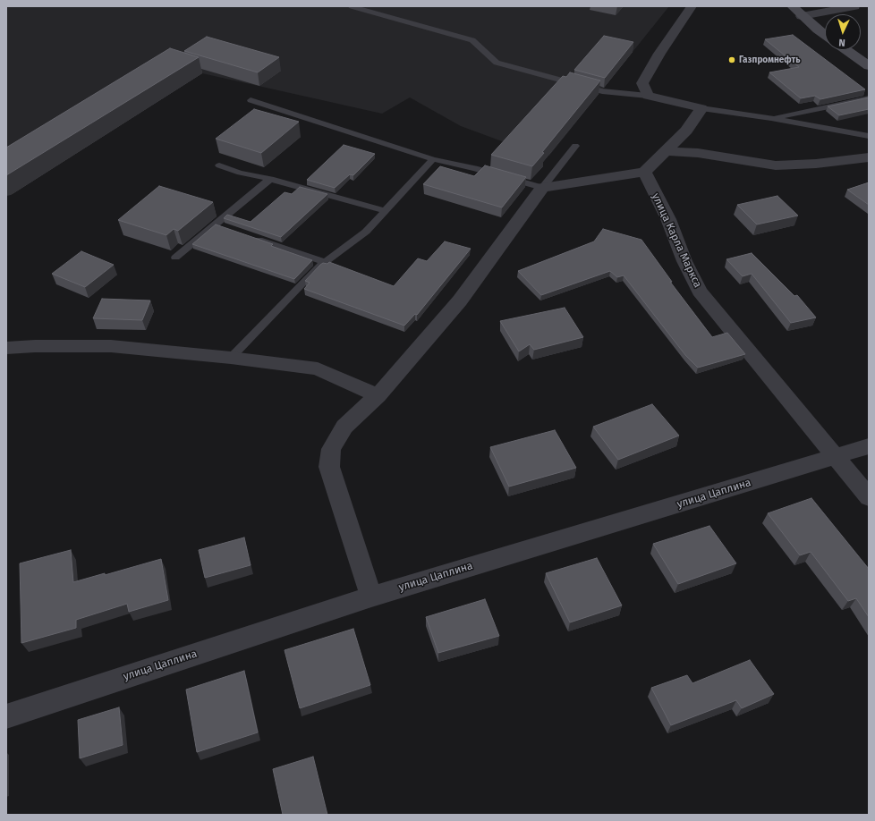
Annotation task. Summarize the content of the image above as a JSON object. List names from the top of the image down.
{
  "streets": {
    "street": ["улица Карла Маркса", "улица Цаплина"]
  },
  "crossings": [
    ["улица Карла Маркса", "улица Цаплина"]
  ],
  "places": ["Газпромнефть"],
  "north": "bottom"
}
